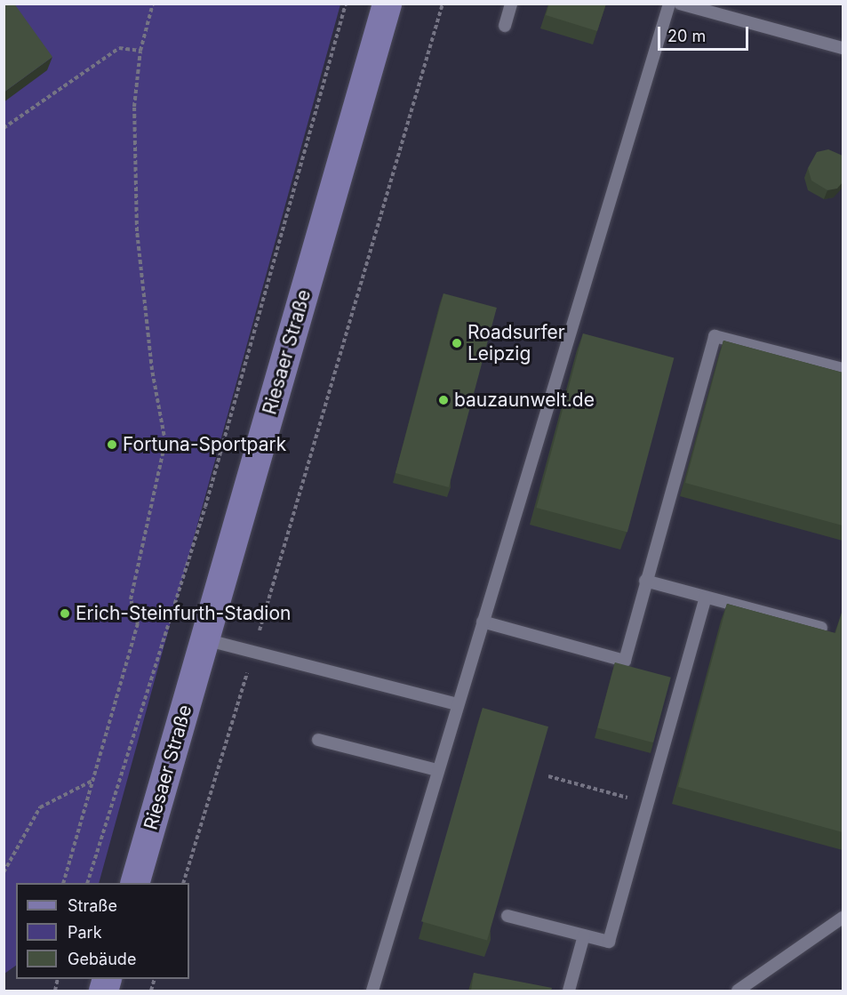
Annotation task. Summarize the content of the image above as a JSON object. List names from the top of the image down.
{
  "streets": {
    "main road": ["Riesaer Straße"]
  },
  "places": [
    "Roadsurfer Leipzig",
    "bauzaunwelt.de",
    "Fortuna-Sportpark",
    "Erich-Steinfurth-Stadion"
  ],
  "legend": ["Straße", "Park", "Gebäude"],
  "scale_bar": "20 m"
}
